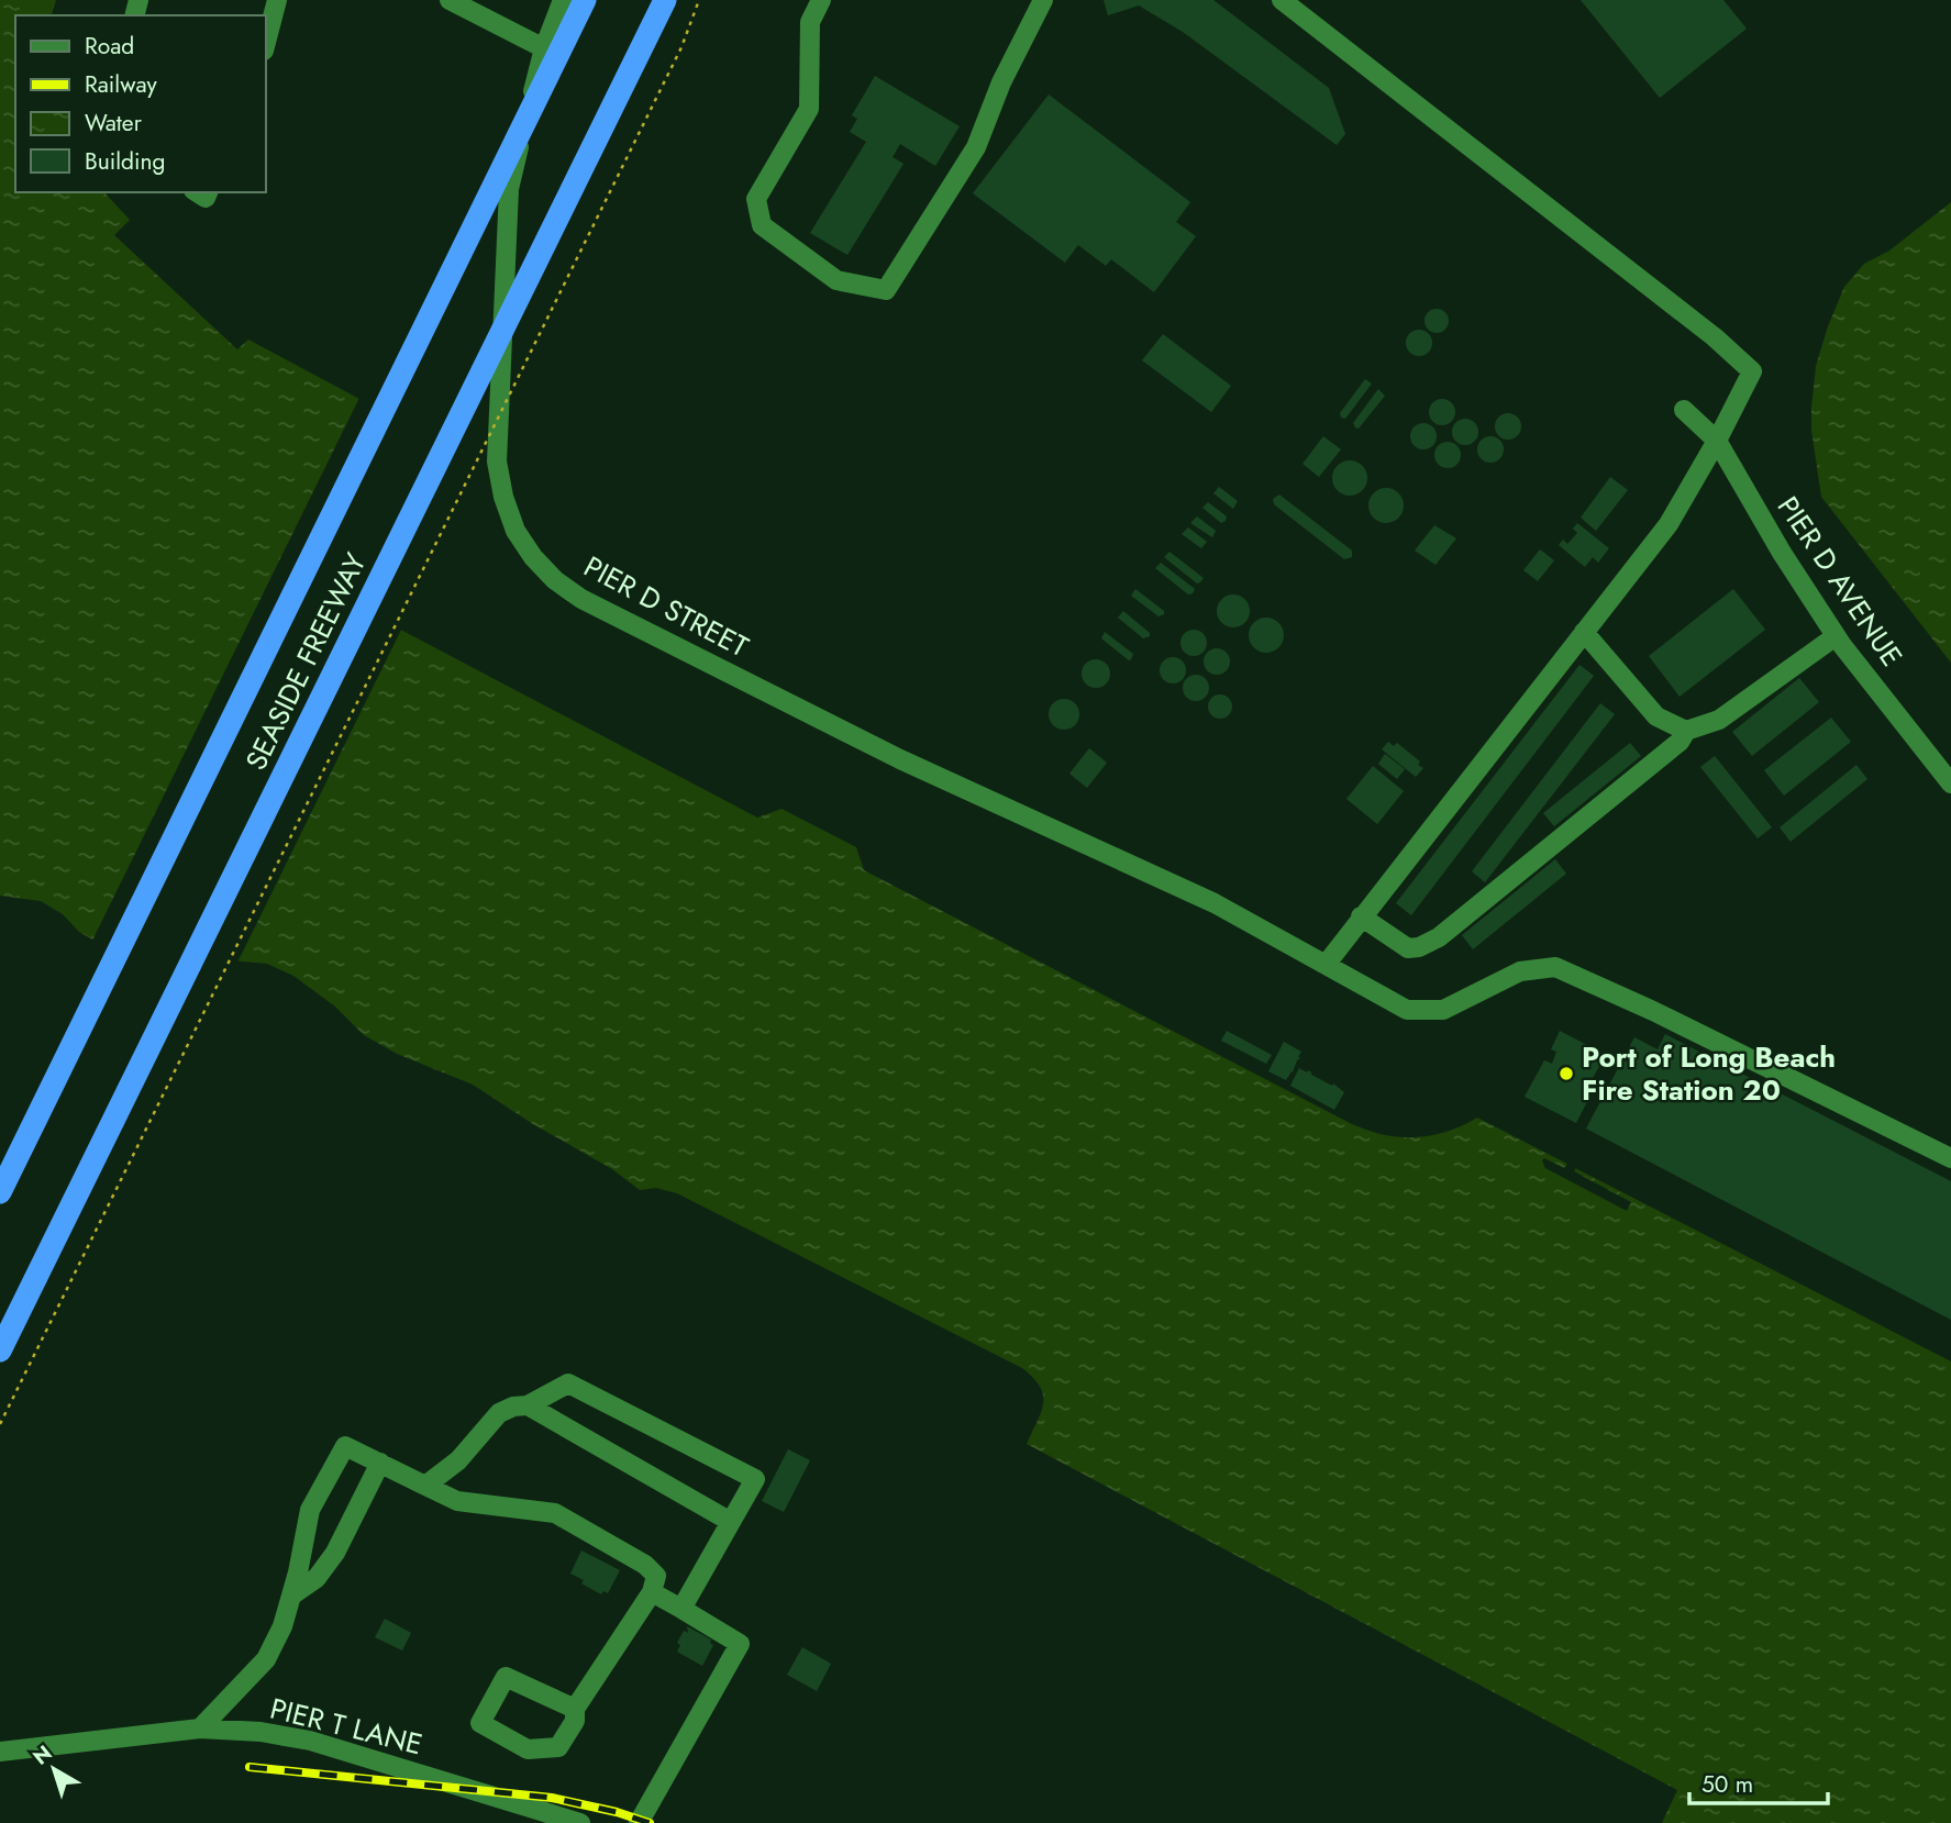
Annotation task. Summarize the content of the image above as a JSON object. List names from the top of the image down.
{
  "streets": {
    "highway": ["SEASIDE FREEWAY"],
    "street": ["PIER D AVENUE", "PIER D STREET", "PIER T LANE"]
  },
  "places": ["Port of Long Beach Fire Station 20"],
  "legend": [
    "Road",
    "Railway",
    "Water",
    "Building"
  ],
  "scale_bar": "50 m",
  "north": "top left"
}
